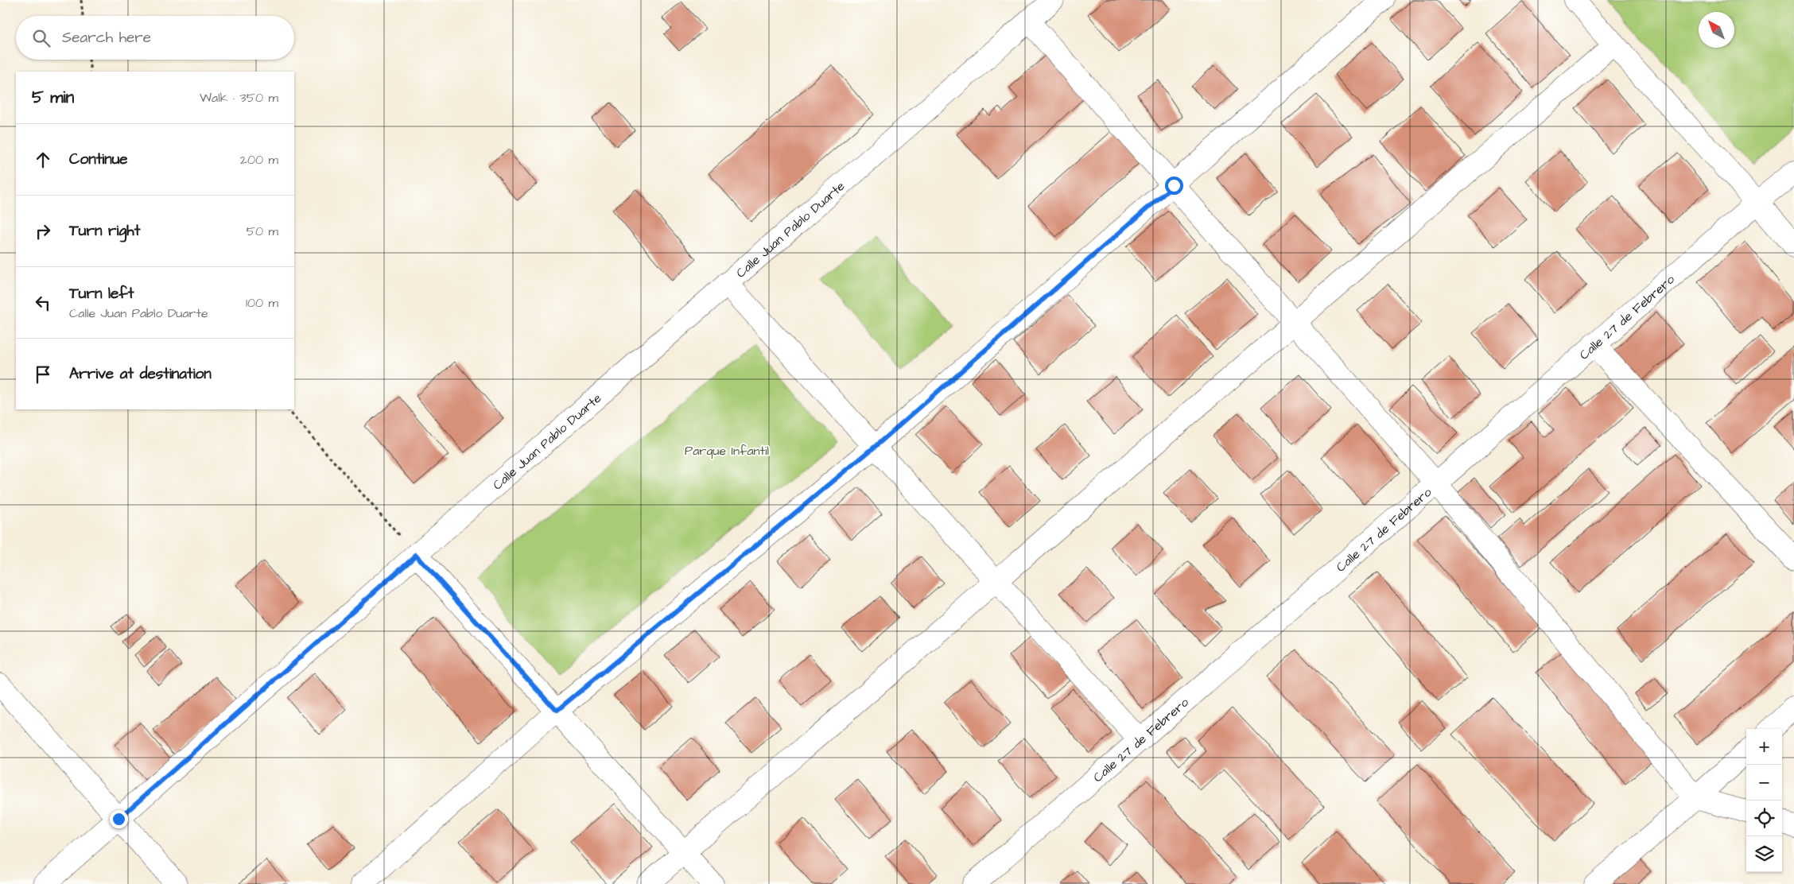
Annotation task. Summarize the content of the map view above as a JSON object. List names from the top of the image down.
{
  "streets": {
    "street": ["Calle Juan Pablo Duarte", "Calle 27 de Febrero"]
  },
  "parks": ["Parque Infantil"],
  "north": "top left",
  "page": {
    "search": "Search here",
    "heading": ["5 min", "Walk · 350 m"],
    "list": [
      ["Continue", "200 m"],
      ["Turn right", "50 m"],
      ["Turn left", "Calle Juan Pablo Duarte", "100 m"],
      "Arrive at destination"
    ],
    "map_buttons": ["+", "−"]
  }
}
